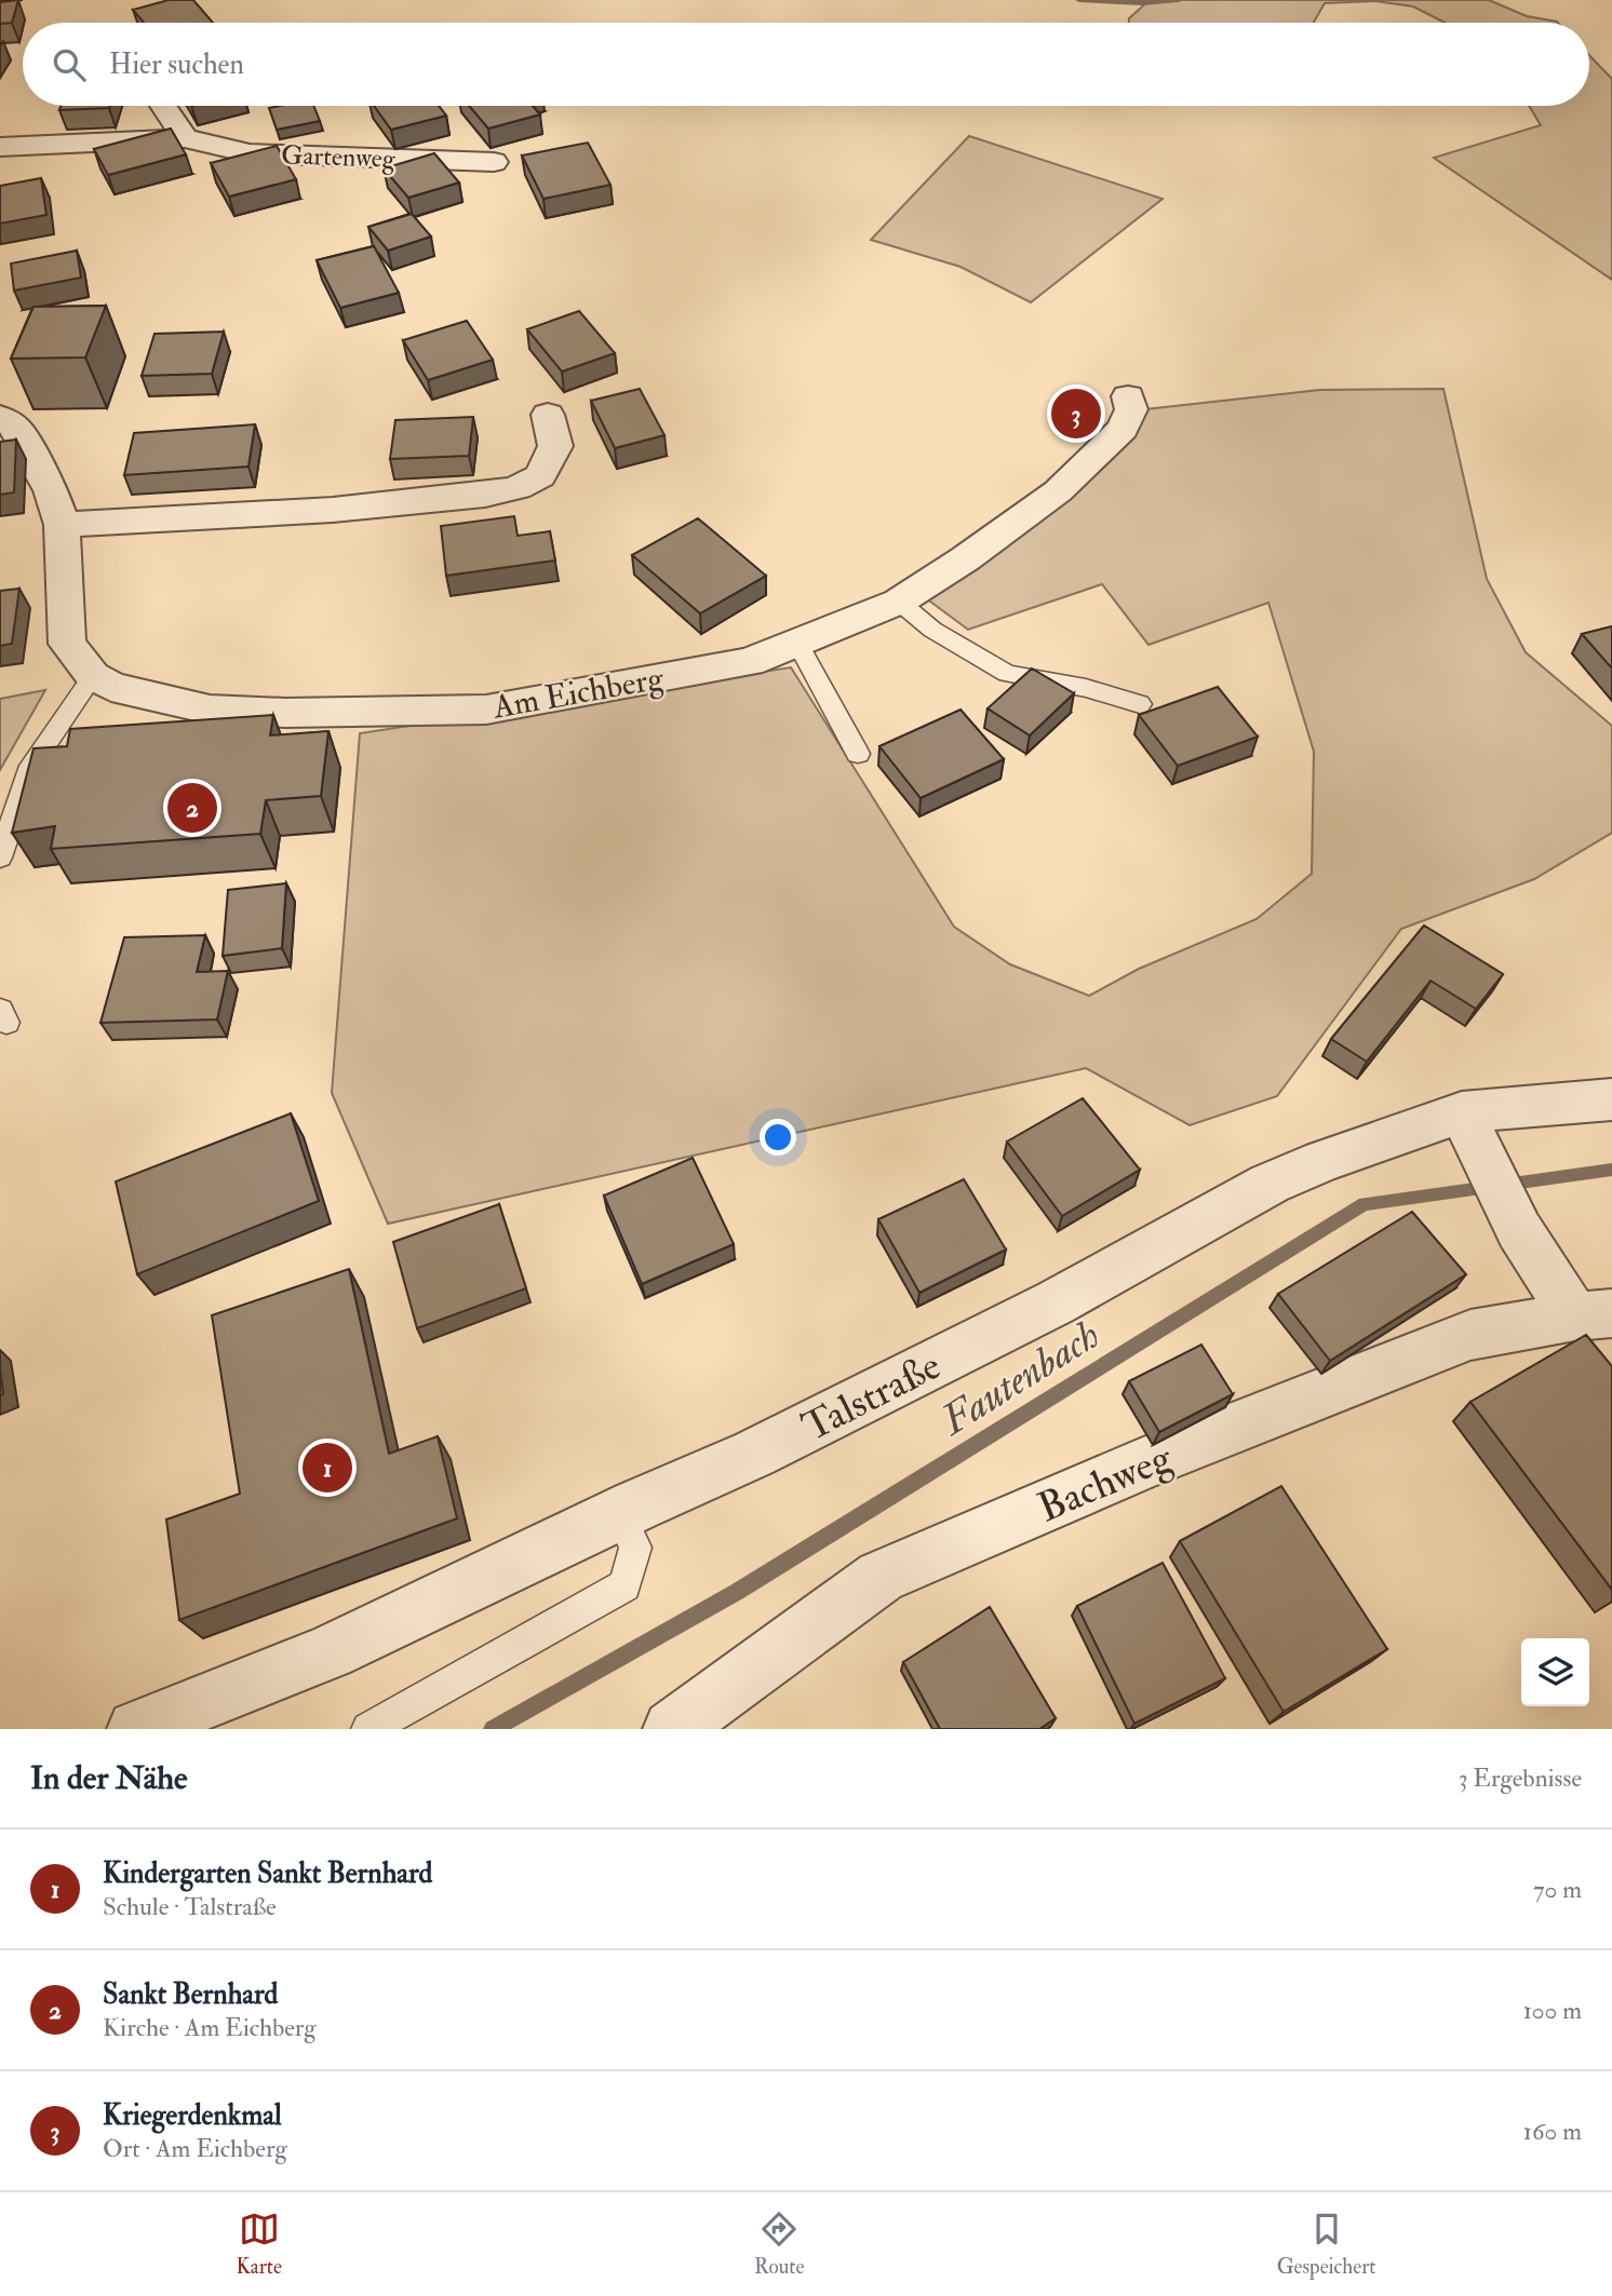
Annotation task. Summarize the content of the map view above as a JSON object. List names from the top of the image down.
{
  "streets": {
    "street": [
      "Gartenweg",
      "Am Eichberg",
      "Talstraße",
      "Bachweg"
    ]
  },
  "crossings": [
    ["Talstraße", "Bachweg"]
  ],
  "water": ["Fautenbach"],
  "page": {
    "search": "Hier suchen",
    "pins": ["3", "2", "1"],
    "heading": ["In der Nähe", "3 Ergebnisse"],
    "list": [
      {
        "mark": "1",
        "name": "Kindergarten Sankt Bernhard",
        "note": "Schule · Talstraße",
        "value": "70 m"
      },
      {
        "mark": "2",
        "name": "Sankt Bernhard",
        "note": "Kirche · Am Eichberg",
        "value": "100 m"
      },
      {
        "mark": "3",
        "name": "Kriegerdenkmal",
        "note": "Ort · Am Eichberg",
        "value": "160 m"
      }
    ],
    "nav": ["Karte", "Route", "Gespeichert"]
  }
}
